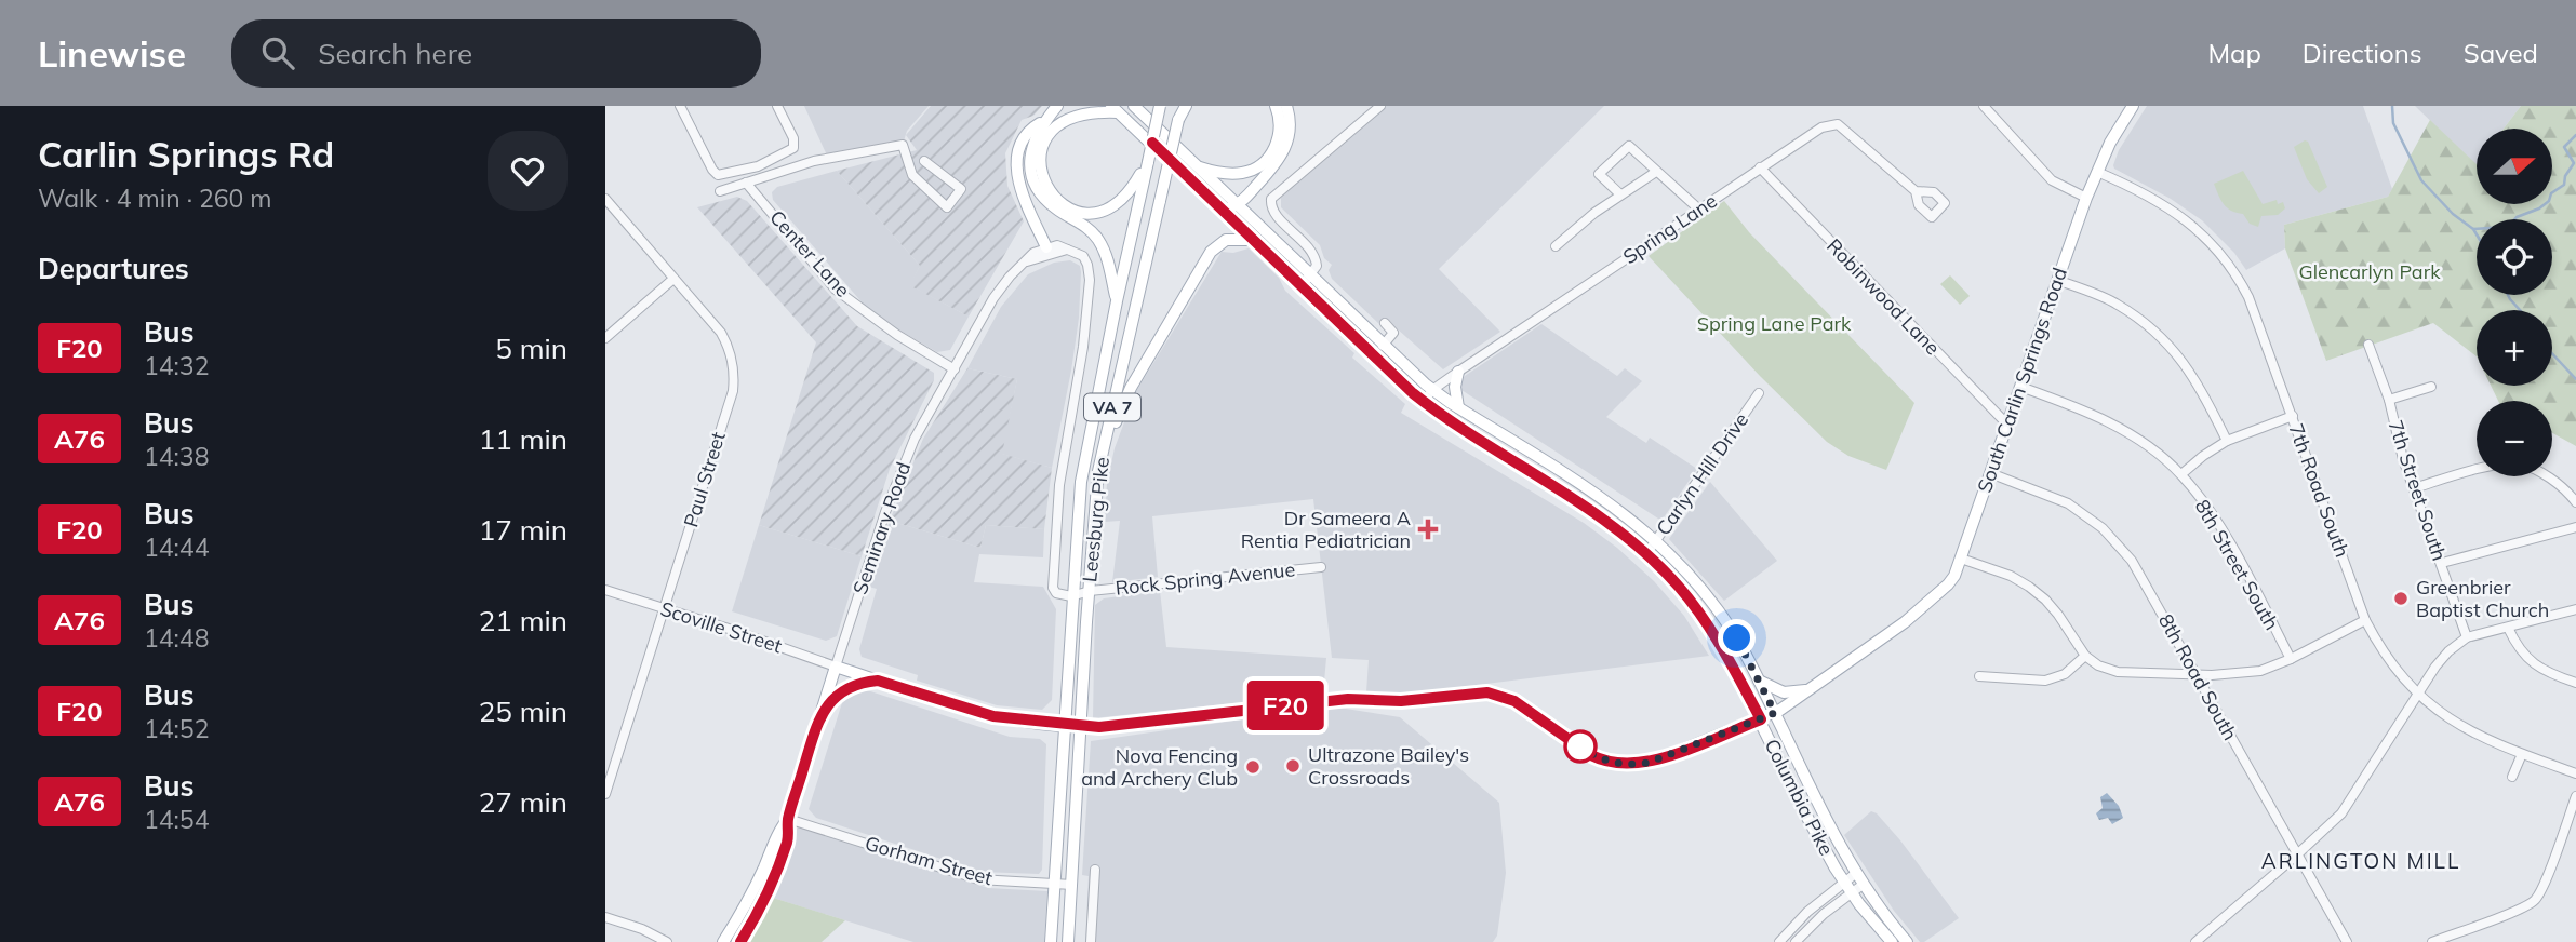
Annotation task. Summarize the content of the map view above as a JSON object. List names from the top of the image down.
{
  "streets": {
    "main road": [
      "South Carlin Springs Road",
      "VA 7",
      "Leesburg Pike",
      "Seminary Road",
      "Columbia Pike"
    ],
    "street": [
      "Spring Lane",
      "Center Lane",
      "Robinwood Lane",
      "Carlyn Hill Drive",
      "Paul Street",
      "7th Road South",
      "7th Street South",
      "8th Street South",
      "Rock Spring Avenue",
      "Scoville Street",
      "8th Road South",
      "Gorham Street"
    ]
  },
  "crossings": [
    ["Spring Lane", "Robinwood Lane"],
    ["Spring Lane", "Columbia Pike"],
    ["Center Lane", "Seminary Road"],
    ["Robinwood Lane", "South Carlin Springs Road"],
    ["South Carlin Springs Road", "7th Road South"],
    ["South Carlin Springs Road", "Leesburg Pike"],
    ["South Carlin Springs Road", "Seminary Road"],
    ["South Carlin Springs Road", "8th Street South"],
    ["South Carlin Springs Road", "Scoville Street"],
    ["South Carlin Springs Road", "8th Road South"],
    ["South Carlin Springs Road", "Columbia Pike"],
    ["Carlyn Hill Drive", "Columbia Pike"],
    ["Paul Street", "Scoville Street"],
    ["Leesburg Pike", "Rock Spring Avenue"],
    ["Leesburg Pike", "Gorham Street"],
    ["Seminary Road", "Scoville Street"],
    ["Seminary Road", "Gorham Street"]
  ],
  "districts": ["ARLINGTON MILL"],
  "parks": ["Glencarlyn Park", "Spring Lane Park"],
  "places": {
    "health": ["Dr Sameera A Rentia Pediatrician"],
    "other": ["Greenbrier Baptist Church", "Ultrazone Bailey's Crossroads", "Nova Fencing and Archery Club"]
  },
  "lines": ["bus line F20"],
  "north": "right",
  "page": {
    "header": "Linewise",
    "search": "Search here",
    "nav": ["Map", "Directions", "Saved"],
    "heading": [
      ["Carlin Springs Rd", "Walk · 4 min · 260 m"],
      "Departures"
    ],
    "on_map": "F20",
    "map_buttons": ["+", "−"],
    "list": [
      {
        "mark": "F20",
        "name": "Bus",
        "note": "14:32",
        "value": "5 min"
      },
      {
        "mark": "A76",
        "name": "Bus",
        "note": "14:38",
        "value": "11 min"
      },
      {
        "mark": "F20",
        "name": "Bus",
        "note": "14:44",
        "value": "17 min"
      },
      {
        "mark": "A76",
        "name": "Bus",
        "note": "14:48",
        "value": "21 min"
      },
      {
        "mark": "F20",
        "name": "Bus",
        "note": "14:52",
        "value": "25 min"
      },
      {
        "mark": "A76",
        "name": "Bus",
        "note": "14:54",
        "value": "27 min"
      }
    ]
  }
}
